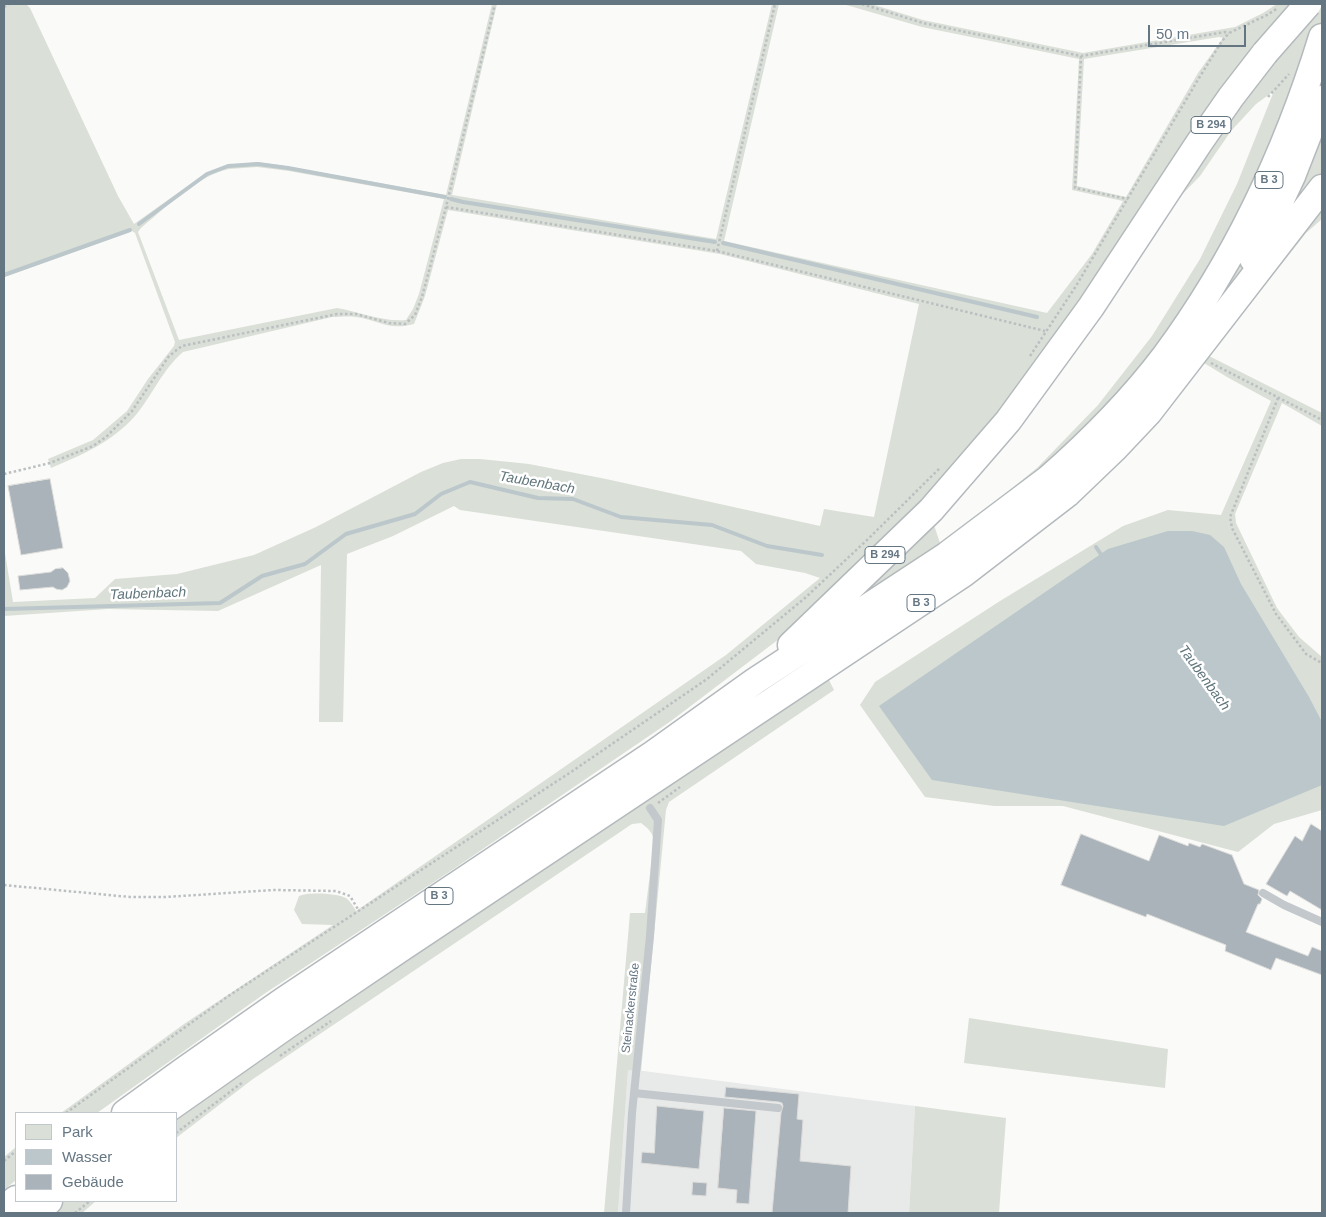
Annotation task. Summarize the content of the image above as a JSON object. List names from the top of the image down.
{
  "streets": {
    "highway": ["B 294", "B 3"],
    "lane": ["Steinackerstraße"]
  },
  "crossings": [
    ["B 294", "B 3"]
  ],
  "water": ["Taubenbach"],
  "legend": ["Park", "Wasser", "Gebäude"],
  "scale_bar": "50 m"
}
